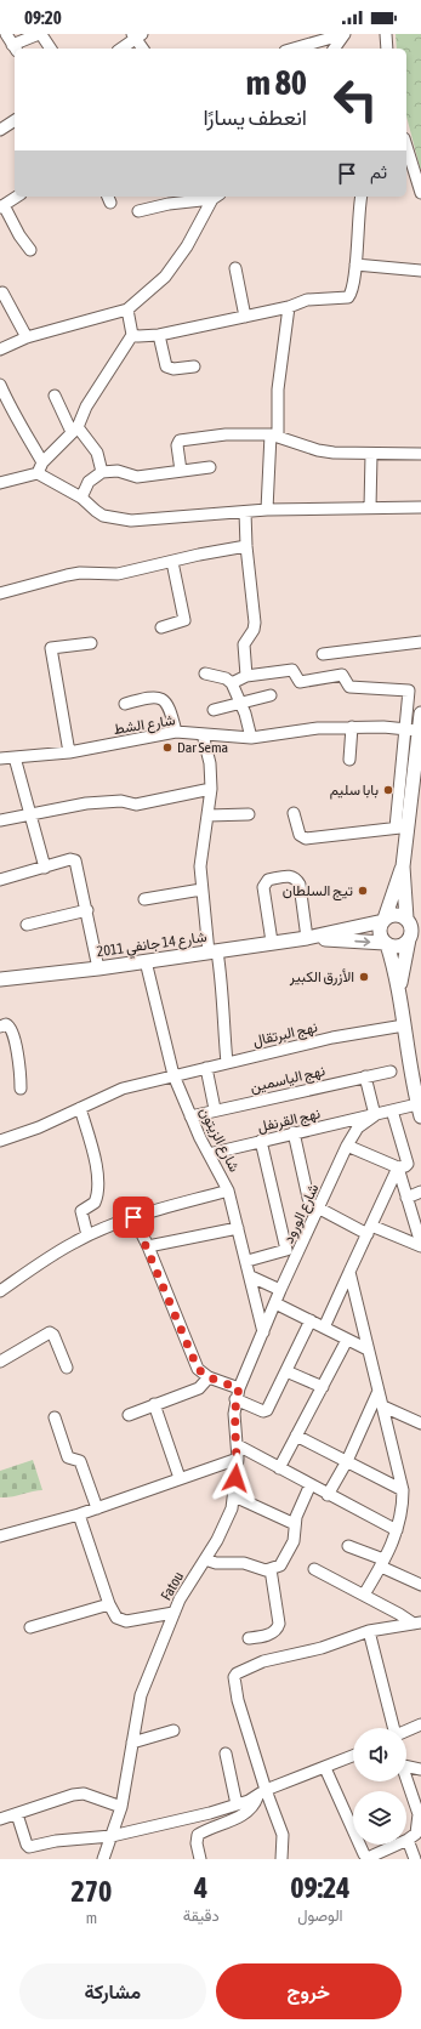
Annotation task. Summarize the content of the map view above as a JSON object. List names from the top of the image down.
{
  "streets": {
    "main road": ["شارع 14 جانفي 2011"],
    "street": [
      "شارع الشط",
      "نهج البرتقال",
      "نهج الياسمين",
      "نهج القرنفل",
      "شارع الزيتون",
      "شارع الورود",
      "Fatou"
    ]
  },
  "crossings": [
    ["شارع 14 جانفي 2011", "شارع الزيتون"],
    ["نهج البرتقال", "شارع الزيتون"],
    ["نهج الياسمين", "شارع الزيتون"],
    ["نهج القرنفل", "شارع الزيتون"],
    ["نهج القرنفل", "شارع الورود"],
    ["شارع الزيتون", "شارع الورود"],
    ["شارع الزيتون", "Fatou"],
    ["شارع الورود", "Fatou"]
  ],
  "places": [
    "Dar Sema",
    "بابا سليم",
    "تيج السلطان",
    "الأزرق الكبير"
  ],
  "page": {
    "status": "09:20",
    "turn": ["80 m", "انعطف يسارًا"],
    "then": "ثم",
    "eta": [
      "09:24",
      "الوصول",
      "4",
      "دقيقة",
      "270",
      "m"
    ],
    "buttons": ["خروج", "مشاركة"]
  }
}
